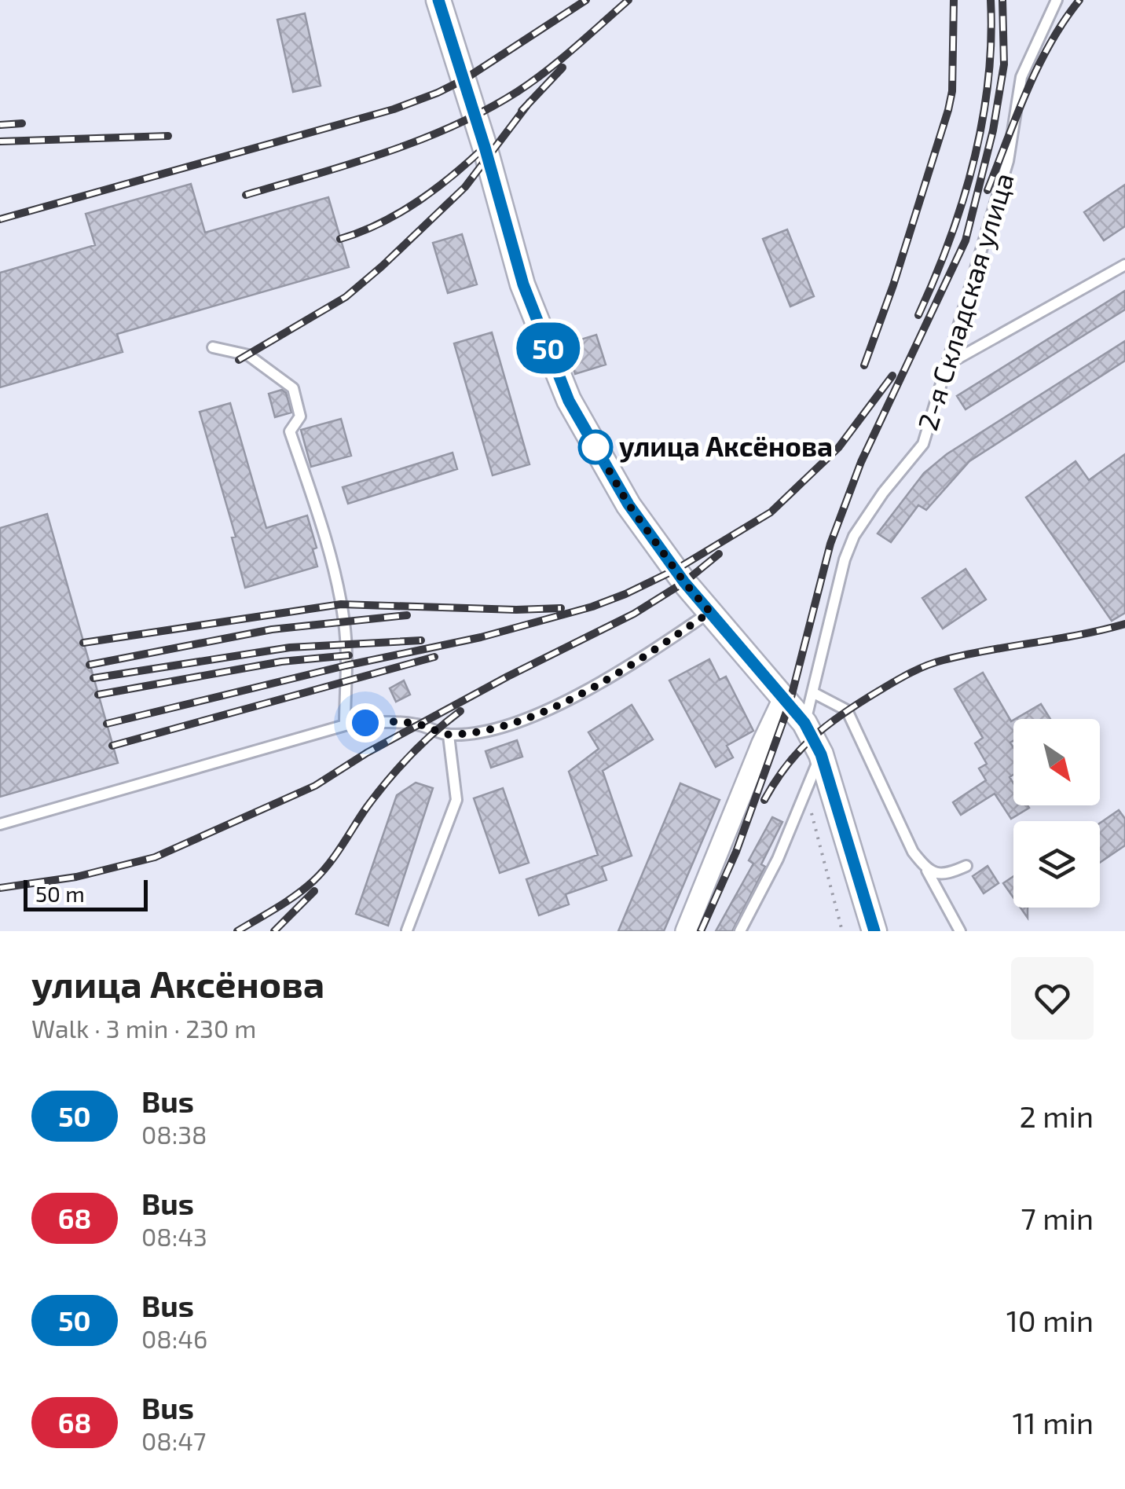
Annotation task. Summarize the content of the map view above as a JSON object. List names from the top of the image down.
{
  "streets": {
    "lane": ["2-я Складская улица"]
  },
  "places": ["улица Аксёнова"],
  "lines": ["bus line 50"],
  "scale_bar": "50 m",
  "north": "bottom right",
  "page": {
    "on_map": "50",
    "scale": "50 m",
    "heading": ["улица Аксёнова", "Walk · 3 min · 230 m"],
    "list": [
      {
        "mark": "50",
        "name": "Bus",
        "note": "08:38",
        "value": "2 min"
      },
      {
        "mark": "68",
        "name": "Bus",
        "note": "08:43",
        "value": "7 min"
      },
      {
        "mark": "50",
        "name": "Bus",
        "note": "08:46",
        "value": "10 min"
      },
      {
        "mark": "68",
        "name": "Bus",
        "note": "08:47",
        "value": "11 min"
      }
    ]
  }
}
